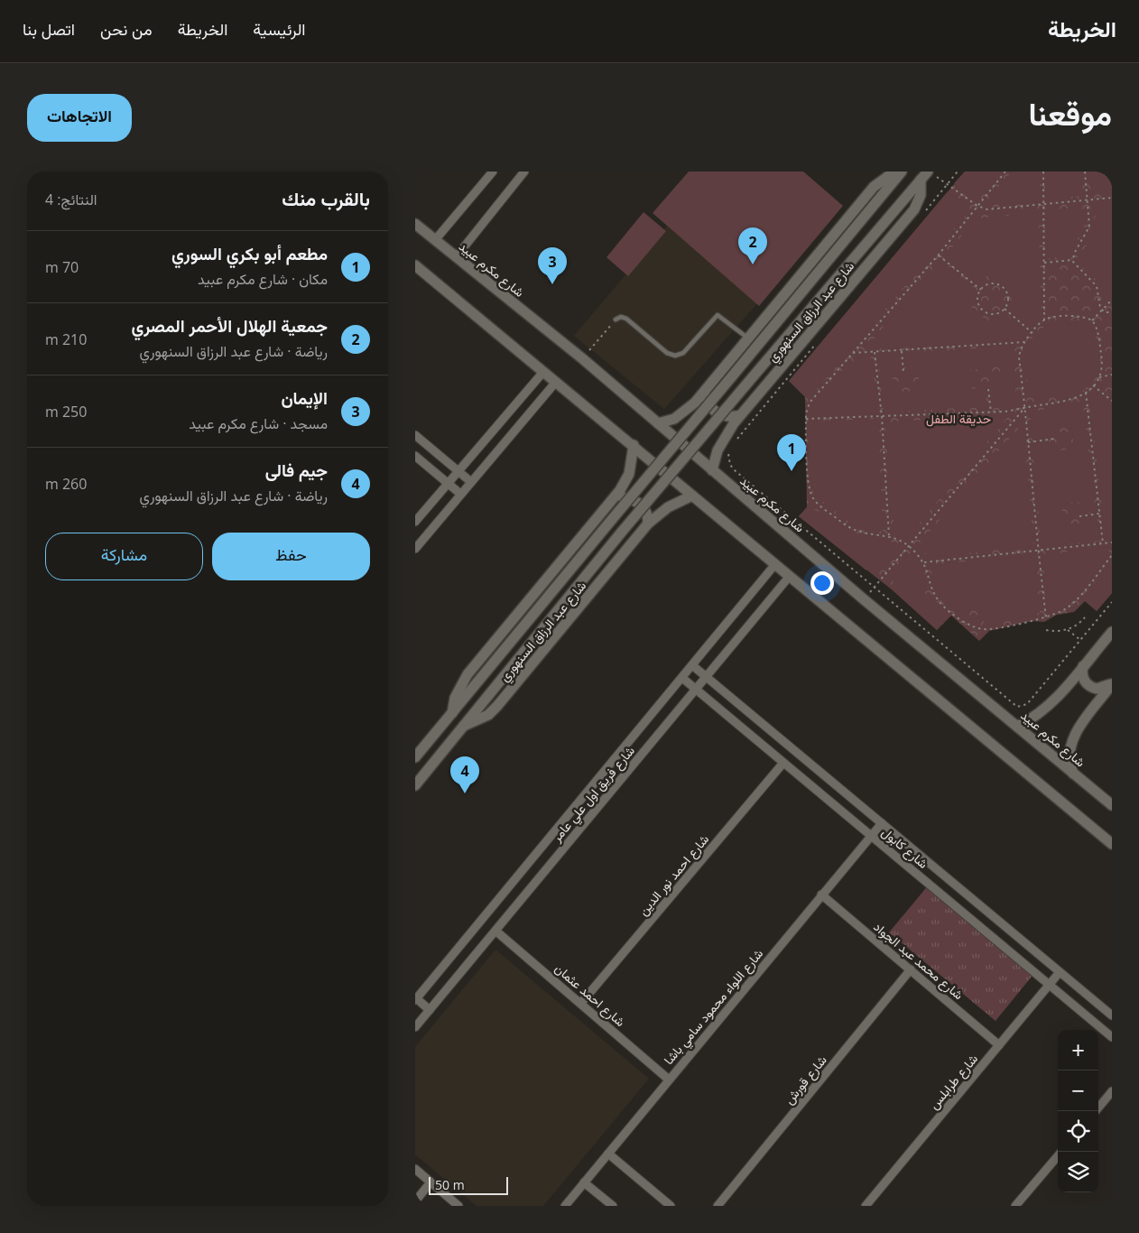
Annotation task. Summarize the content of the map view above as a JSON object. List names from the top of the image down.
{
  "streets": {
    "street": [
      "شارع مكرم عبيد",
      "شارع عبد الرزاق السنهوري",
      "شارع فريق اول علي عامر",
      "شارع كابول",
      "شارع احمد نور الدين",
      "شارع محمد عبد الجواد",
      "شارع احمد عثمان",
      "شارع اللواء محمود سامي باشا",
      "شارع قورش",
      "شارع طرابلس"
    ]
  },
  "crossings": [
    ["شارع مكرم عبيد", "شارع عبد الرزاق السنهوري"],
    ["شارع فريق اول علي عامر", "شارع كابول"],
    ["شارع فريق اول علي عامر", "شارع احمد عثمان"],
    ["شارع كابول", "شارع احمد نور الدين"],
    ["شارع كابول", "شارع اللواء محمود سامي باشا"],
    ["شارع كابول", "شارع طرابلس"],
    ["شارع احمد نور الدين", "شارع احمد عثمان"],
    ["شارع محمد عبد الجواد", "شارع اللواء محمود سامي باشا"],
    ["شارع محمد عبد الجواد", "شارع قورش"],
    ["شارع محمد عبد الجواد", "شارع طرابلس"],
    ["شارع احمد عثمان", "شارع اللواء محمود سامي باشا"]
  ],
  "parks": ["حديقة الطفل"],
  "scale_bar": "50 m",
  "page": {
    "header": "الخريطة",
    "nav": [
      "الرئيسية",
      "الخريطة",
      "من نحن",
      "اتصل بنا"
    ],
    "title": "موقعنا",
    "buttons": [
      "الاتجاهات",
      ["حفظ", "مشاركة"]
    ],
    "heading": ["بالقرب منك", "النتائج: 4"],
    "pins": [
      "2",
      "3",
      "1",
      "4"
    ],
    "list": [
      {
        "mark": "1",
        "name": "مطعم أبو بكري السوري",
        "note": "مكان · شارع مكرم عبيد",
        "value": "70 m"
      },
      {
        "mark": "2",
        "name": "جمعية الهلال الأحمر المصري",
        "note": "رياضة · شارع عبد الرزاق السنهوري",
        "value": "210 m"
      },
      {
        "mark": "3",
        "name": "الإيمان",
        "note": "مسجد · شارع مكرم عبيد",
        "value": "250 m"
      },
      {
        "mark": "4",
        "name": "جيم فالى",
        "note": "رياضة · شارع عبد الرزاق السنهوري",
        "value": "260 m"
      }
    ],
    "map_buttons": ["+", "−"],
    "scale": "50 m"
  }
}
